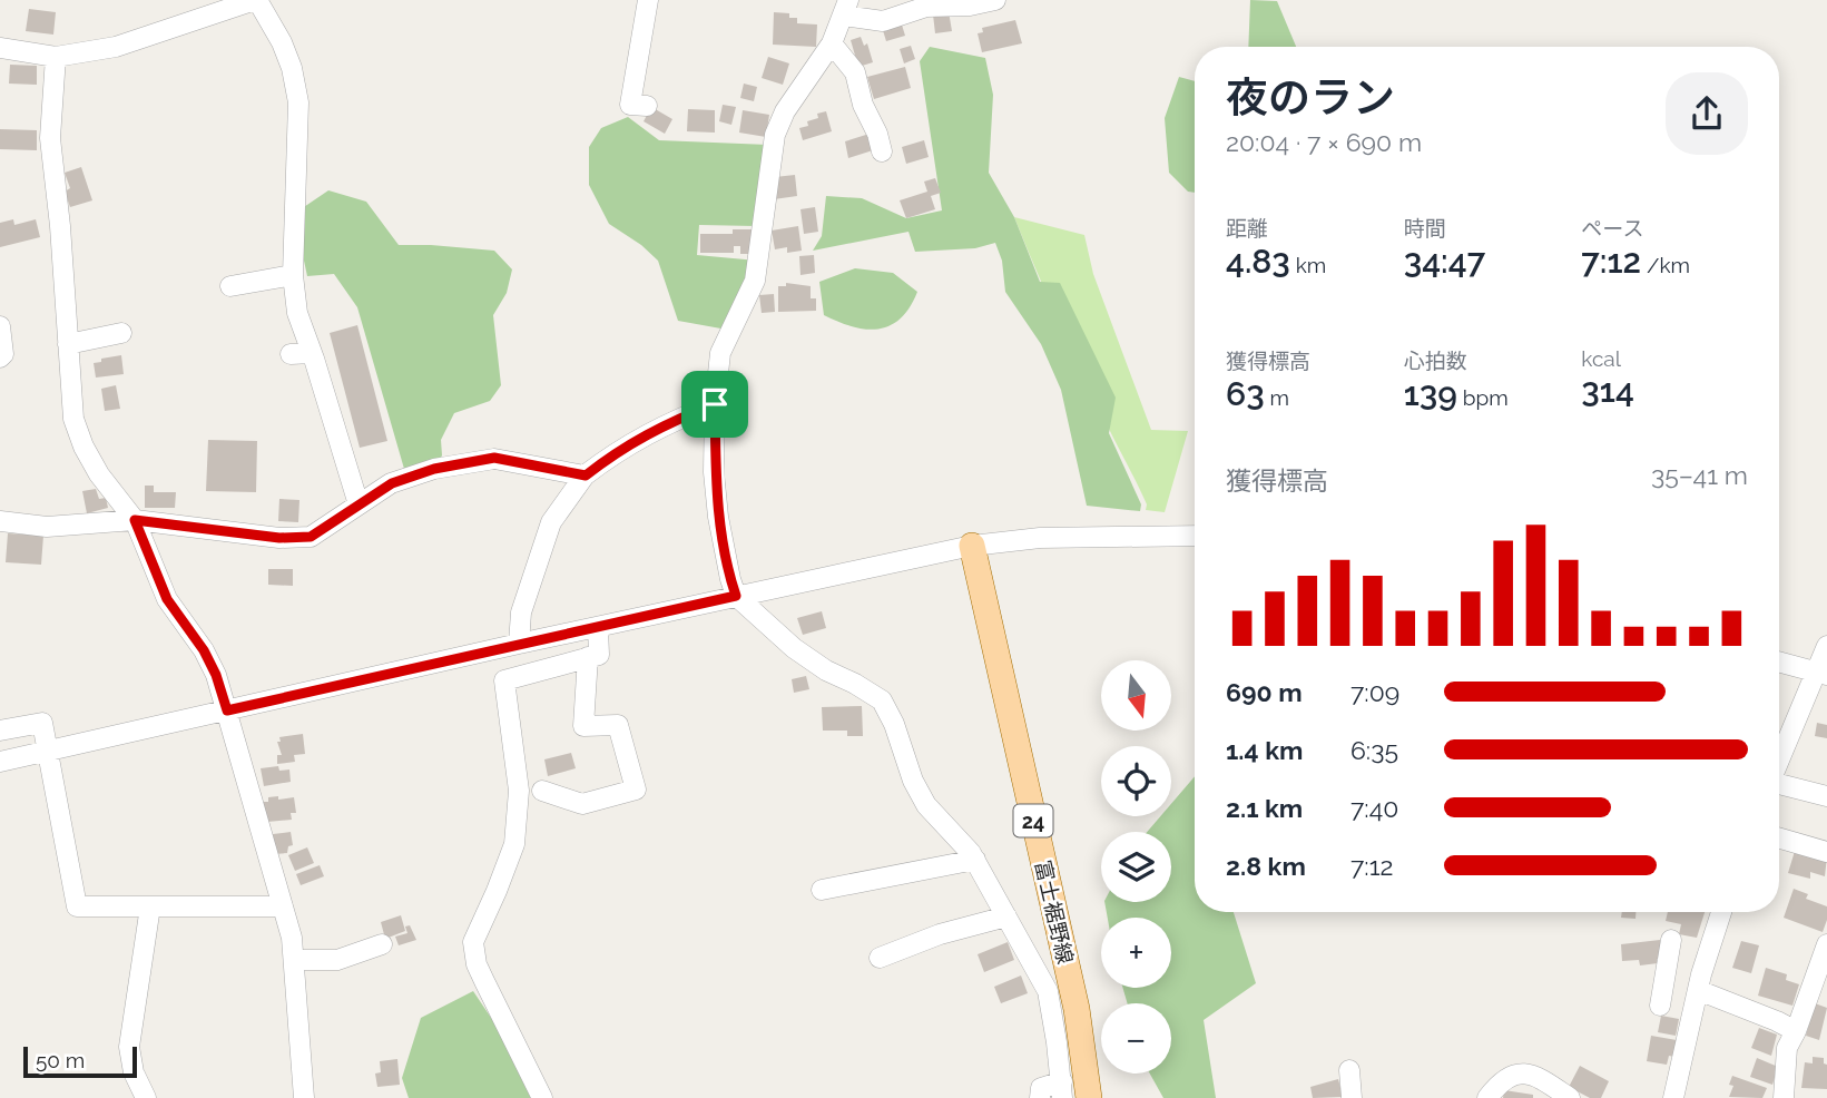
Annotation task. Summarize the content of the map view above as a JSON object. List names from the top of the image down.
{
  "streets": {
    "main road": ["24", "富士裾野線"]
  },
  "scale_bar": "50 m",
  "north": "bottom",
  "page": {
    "heading": ["夜のラン", "20:04 · 7 × 690 m"],
    "stats": [
      ["距離", "4.83 km"],
      ["時間", "34:47"],
      ["ペース", "7:12 /km"],
      ["獲得標高", "63 m"],
      ["心拍数", "139 bpm"],
      ["kcal", "314"]
    ],
    "chart": ["獲得標高", "35–41 m"],
    "map_buttons": ["+", "−"],
    "list": [
      {
        "name": "690 m",
        "note": "7:09"
      },
      {
        "name": "1.4 km",
        "note": "6:35"
      },
      {
        "name": "2.1 km",
        "note": "7:40"
      },
      {
        "name": "2.8 km",
        "note": "7:12"
      }
    ],
    "scale": "50 m"
  }
}
